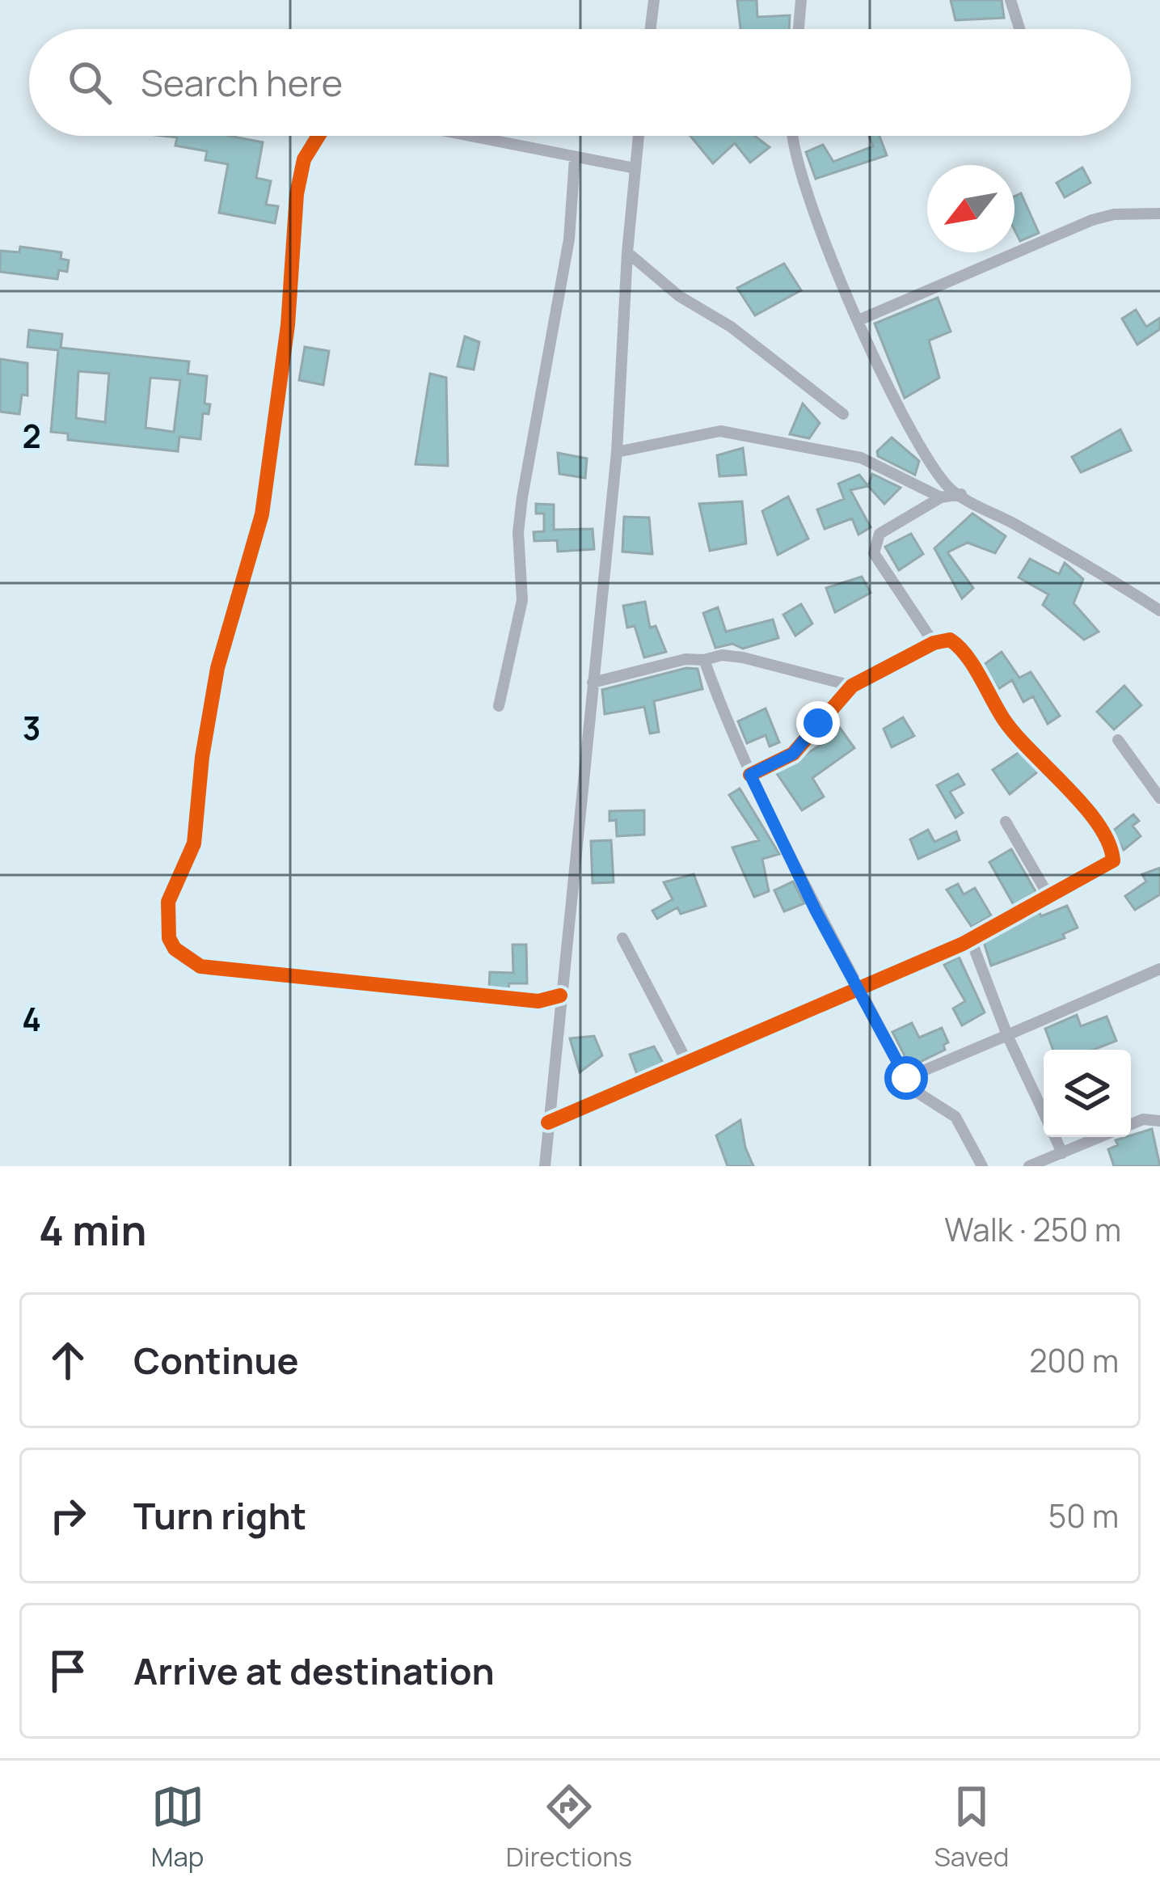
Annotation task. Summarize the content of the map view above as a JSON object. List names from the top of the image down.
{
  "north": "bottom left",
  "page": {
    "search": "Search here",
    "heading": ["4 min", "Walk · 250 m"],
    "list": [
      ["Continue", "200 m"],
      ["Turn right", "50 m"],
      "Arrive at destination"
    ],
    "nav": ["Map", "Directions", "Saved"]
  },
  "grid": {
    "rows": ["2", "3", "4"]
  }
}
